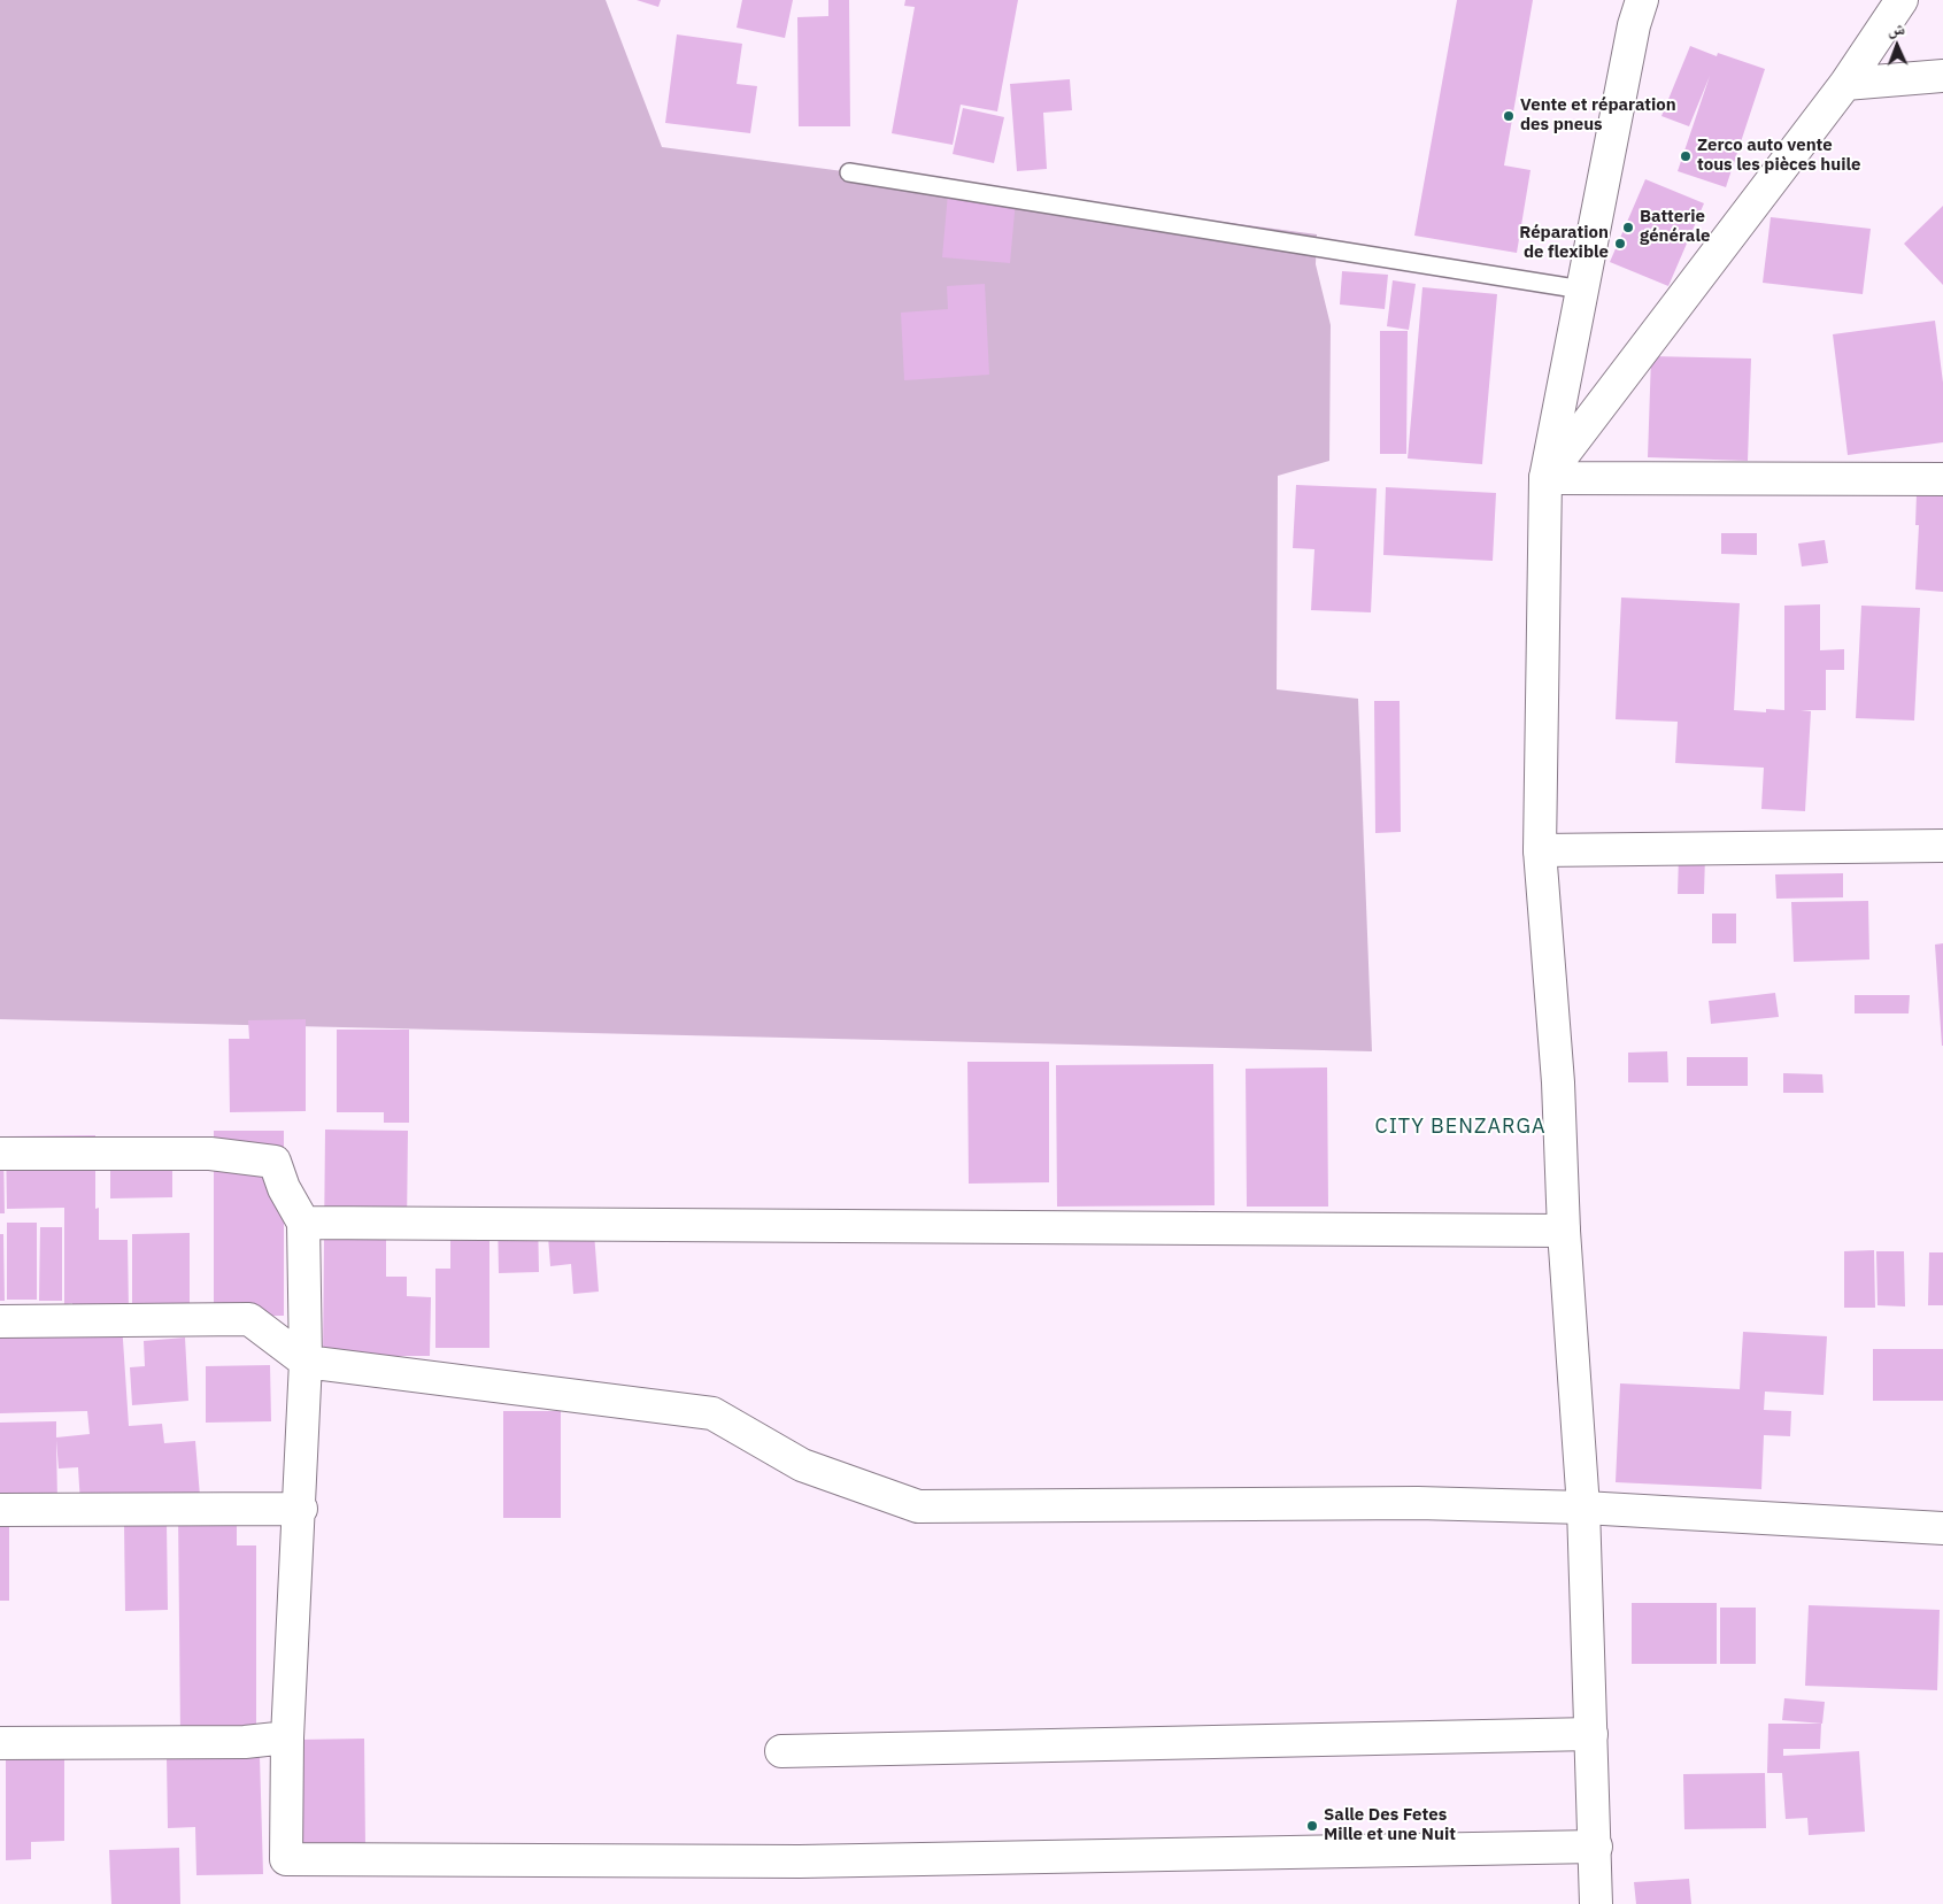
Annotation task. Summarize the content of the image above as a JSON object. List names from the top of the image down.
{
  "districts": ["CITY BENZARGA"],
  "places": [
    "Vente et réparation des pneus",
    "Zerco auto vente tous les pièces huile",
    "Batterie générale",
    "Réparation de flexible",
    "Salle Des Fetes Mille et une Nuit"
  ],
  "north": "top"
}
